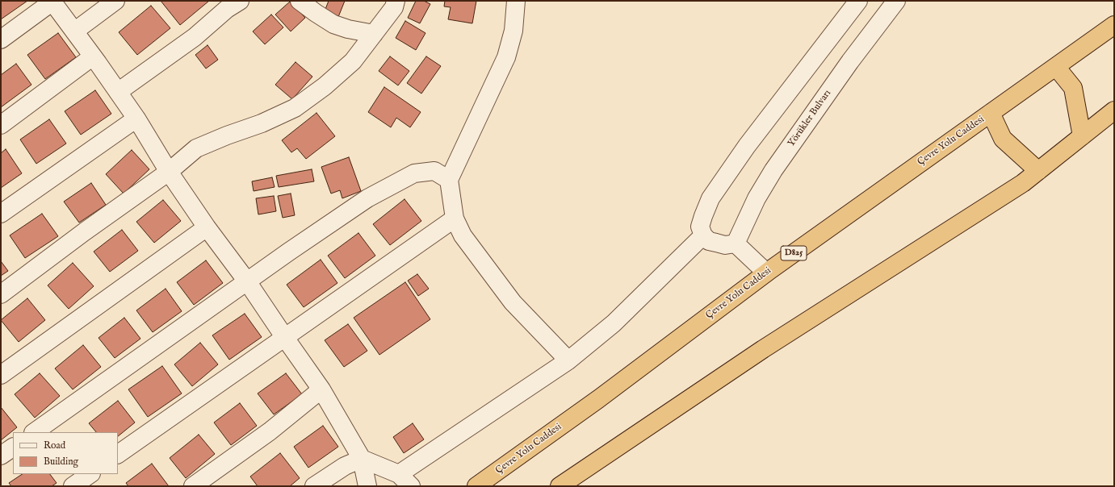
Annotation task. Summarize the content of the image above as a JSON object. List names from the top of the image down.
{
  "streets": {
    "highway": ["Çevre Yolu Caddesi", "D825"],
    "street": ["Yörükler Bulvarı"]
  },
  "legend": ["Road", "Building"]
}
